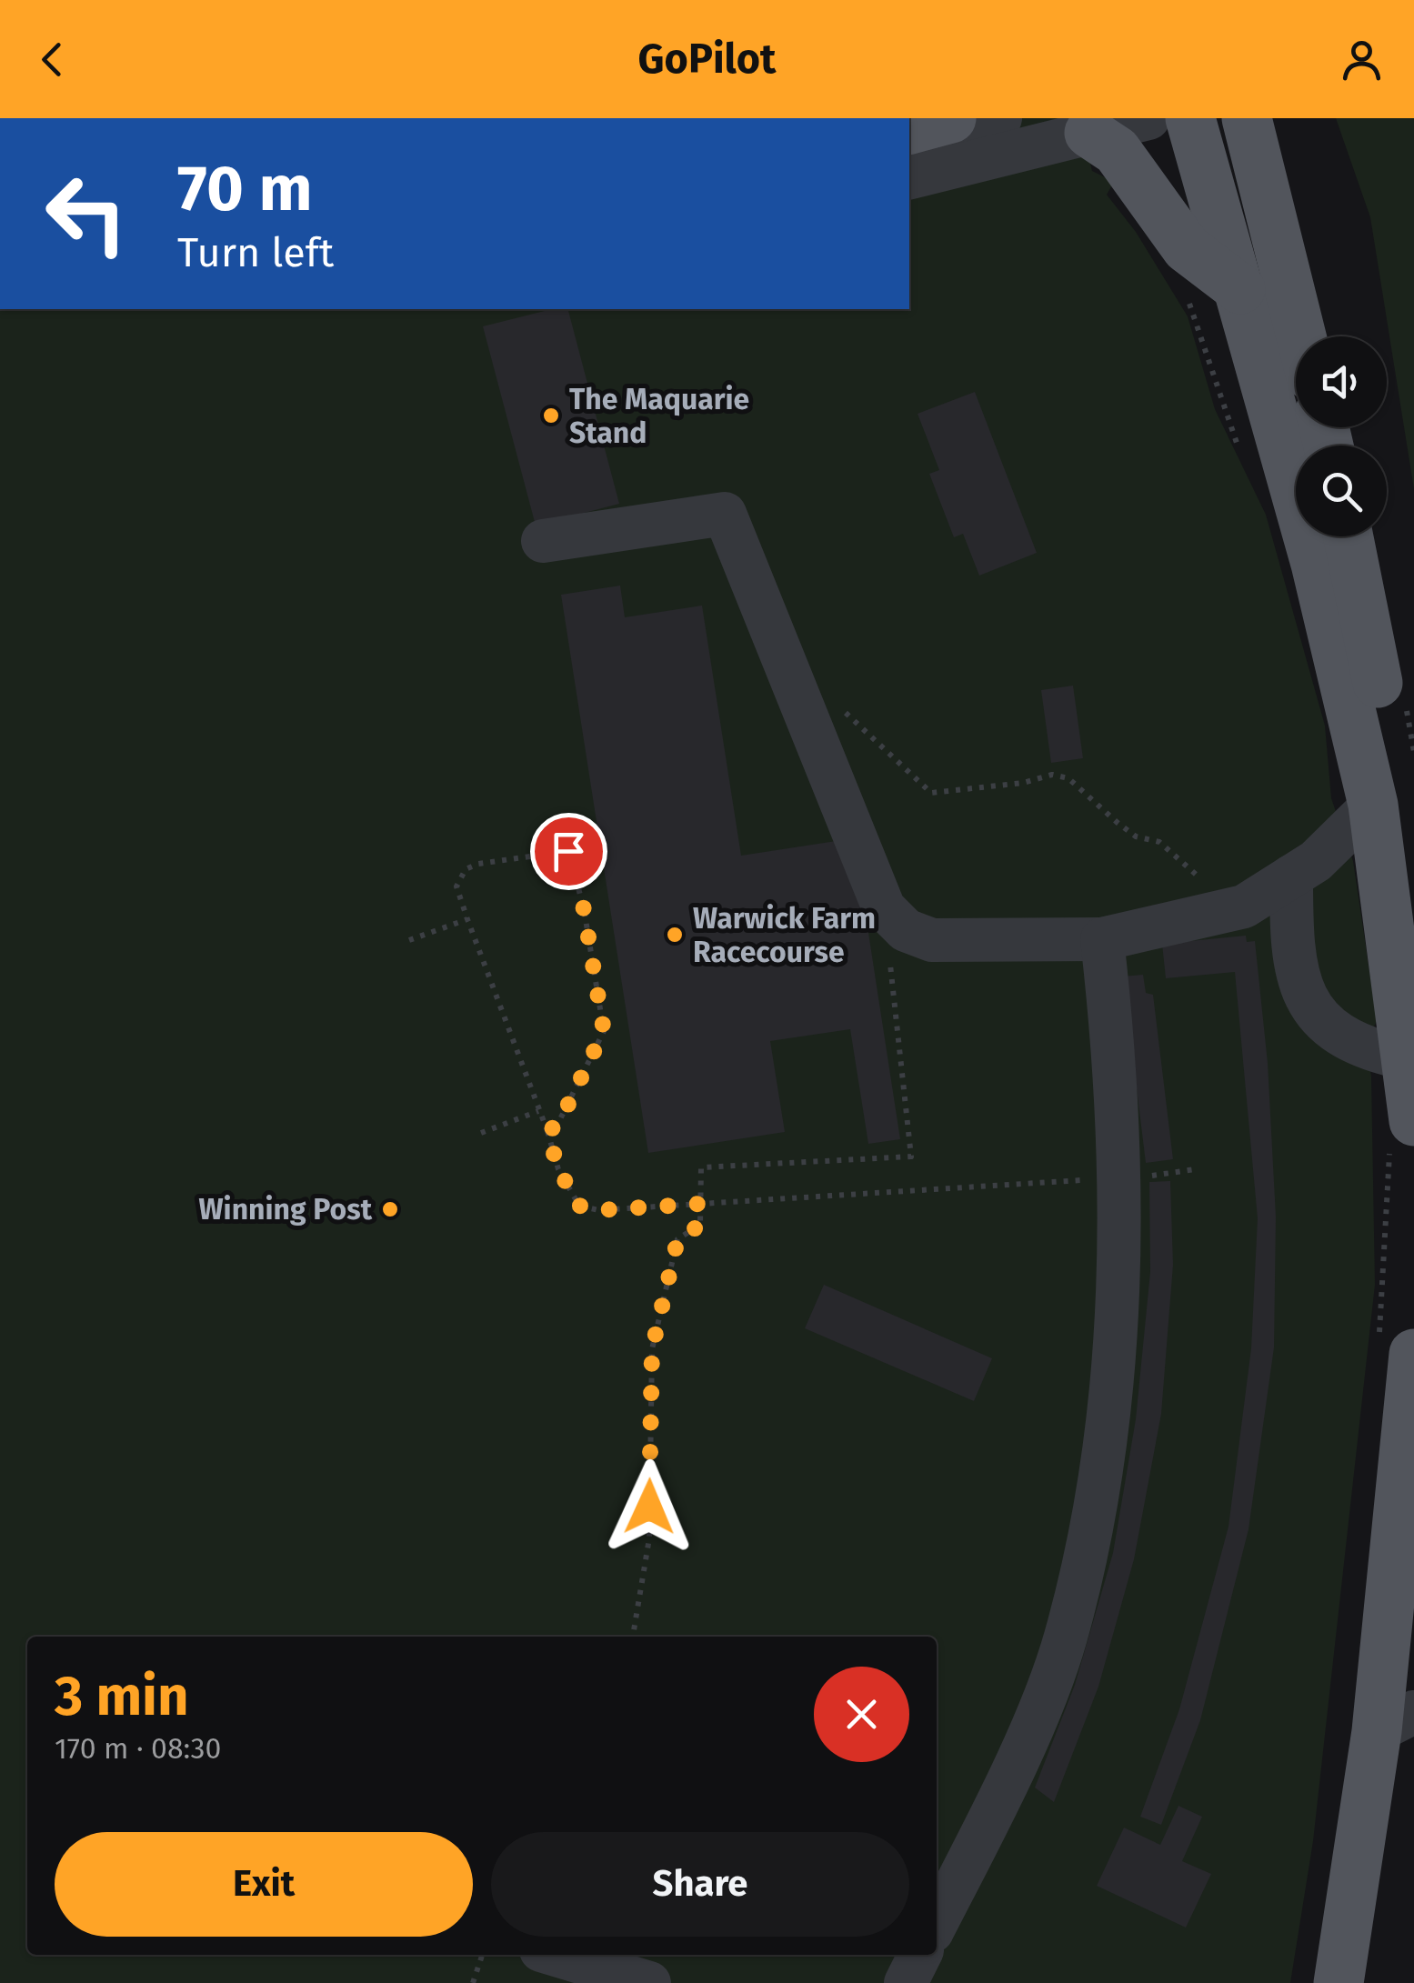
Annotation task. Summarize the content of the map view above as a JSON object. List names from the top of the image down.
{
  "places": ["The Maquarie Stand", "Warwick Farm Racecourse", "Winning Post"],
  "page": {
    "header": "GoPilot",
    "turn": ["70 m", "Turn left"],
    "heading": ["3 min", "170 m · 08:30"],
    "buttons": ["Exit", "Share"]
  }
}
